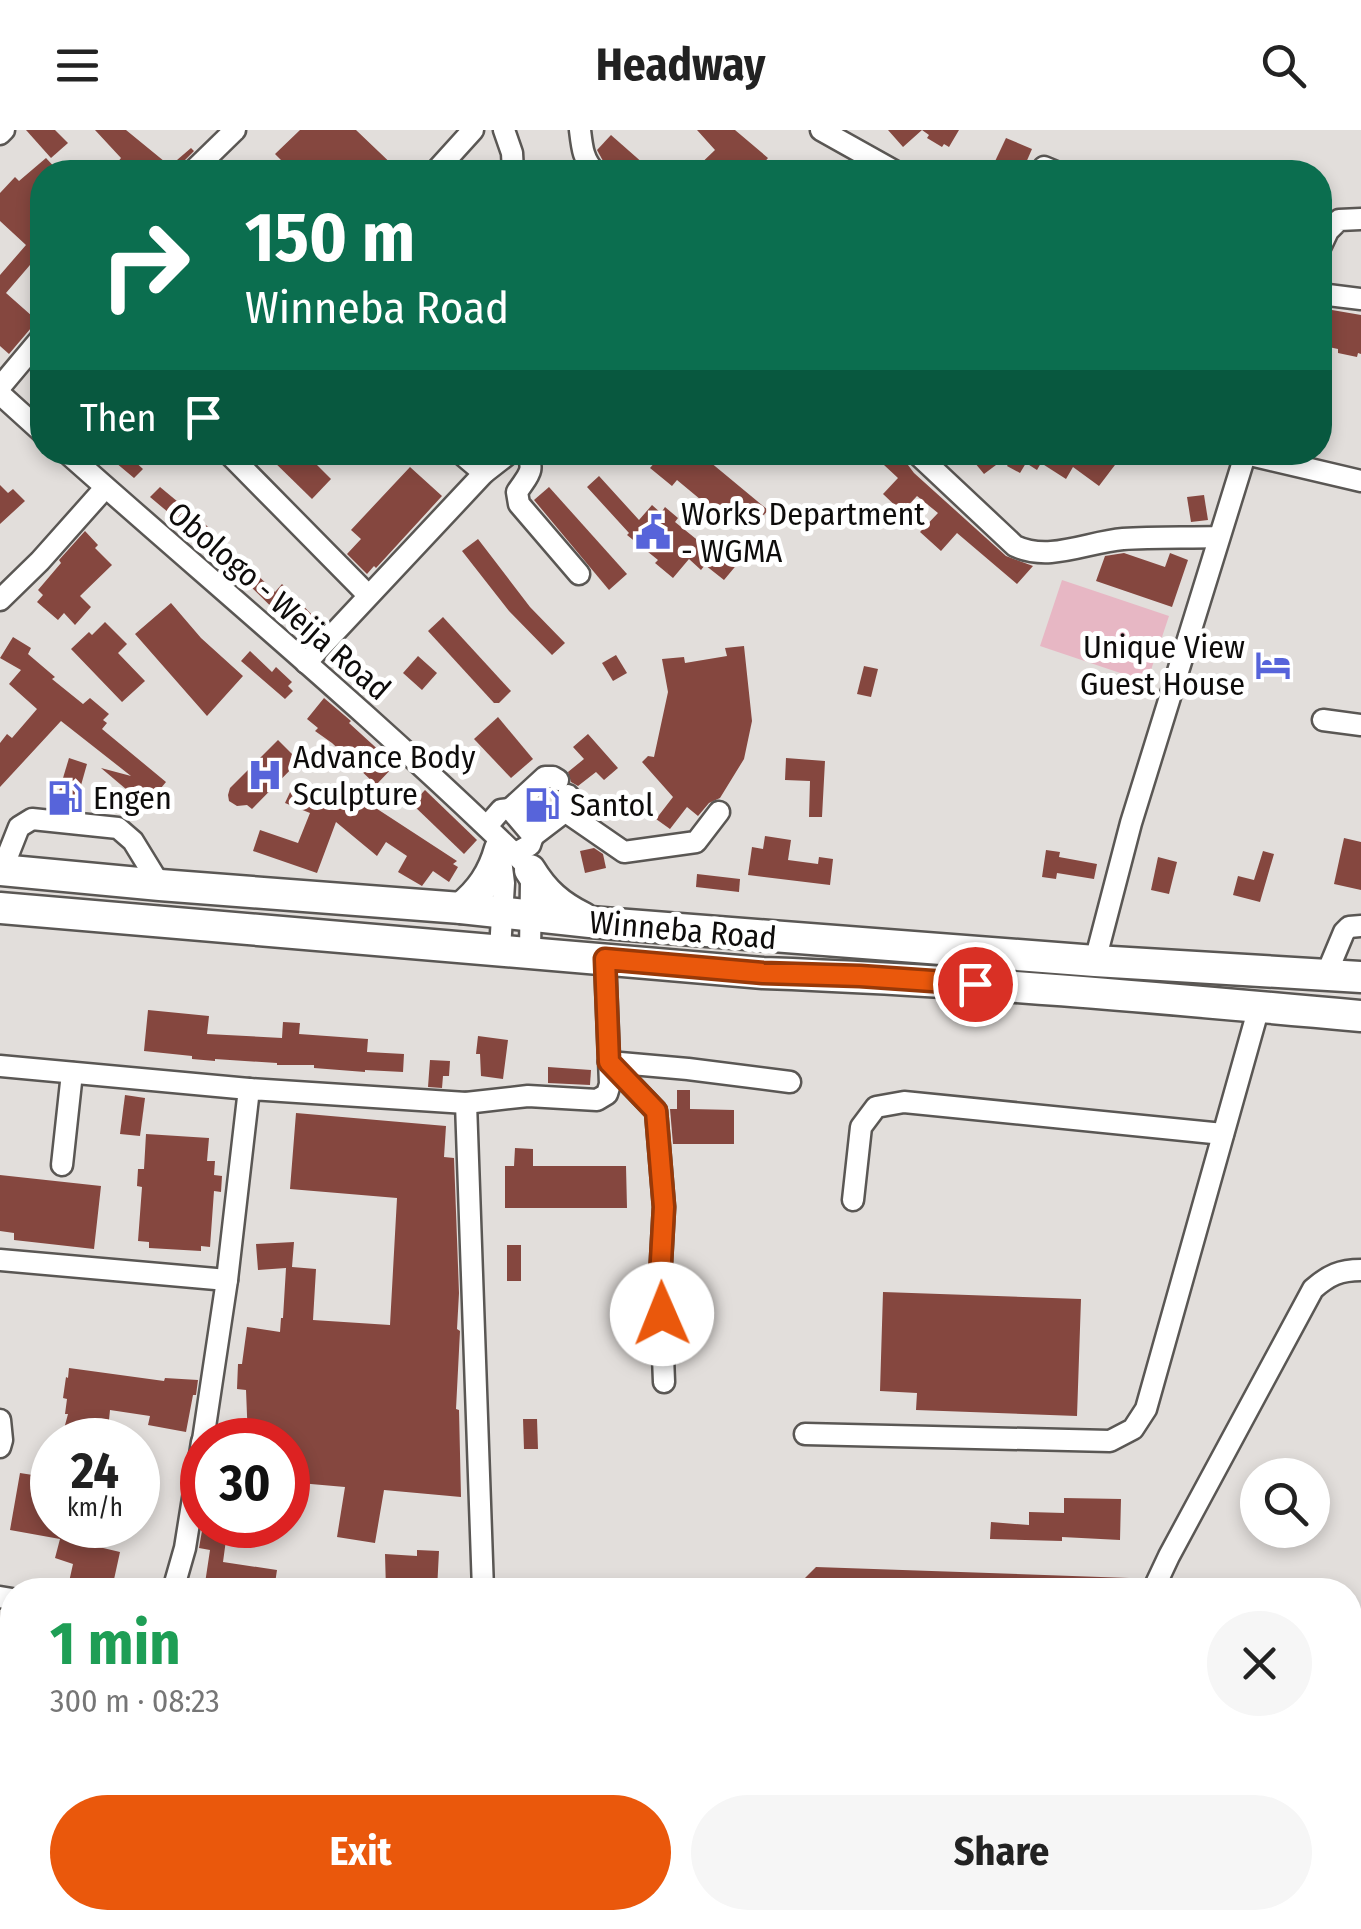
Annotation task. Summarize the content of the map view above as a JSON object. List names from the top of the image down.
{
  "streets": {
    "highway": ["Winneba Road"],
    "street": ["Obologo - Weija Road"]
  },
  "places": {
    "public building": ["Works Department - WGMA"],
    "hotel": ["Unique View Guest House"],
    "hospital": ["Advance Body Sculpture"],
    "fuel station": ["Engen", "Santol"]
  },
  "page": {
    "header": "Headway",
    "turn": ["150 m", "Winneba Road"],
    "then": "Then",
    "speed": "24 km/h",
    "limit": "30",
    "heading": ["1 min", "300 m · 08:23"],
    "buttons": ["Exit", "Share"]
  }
}
